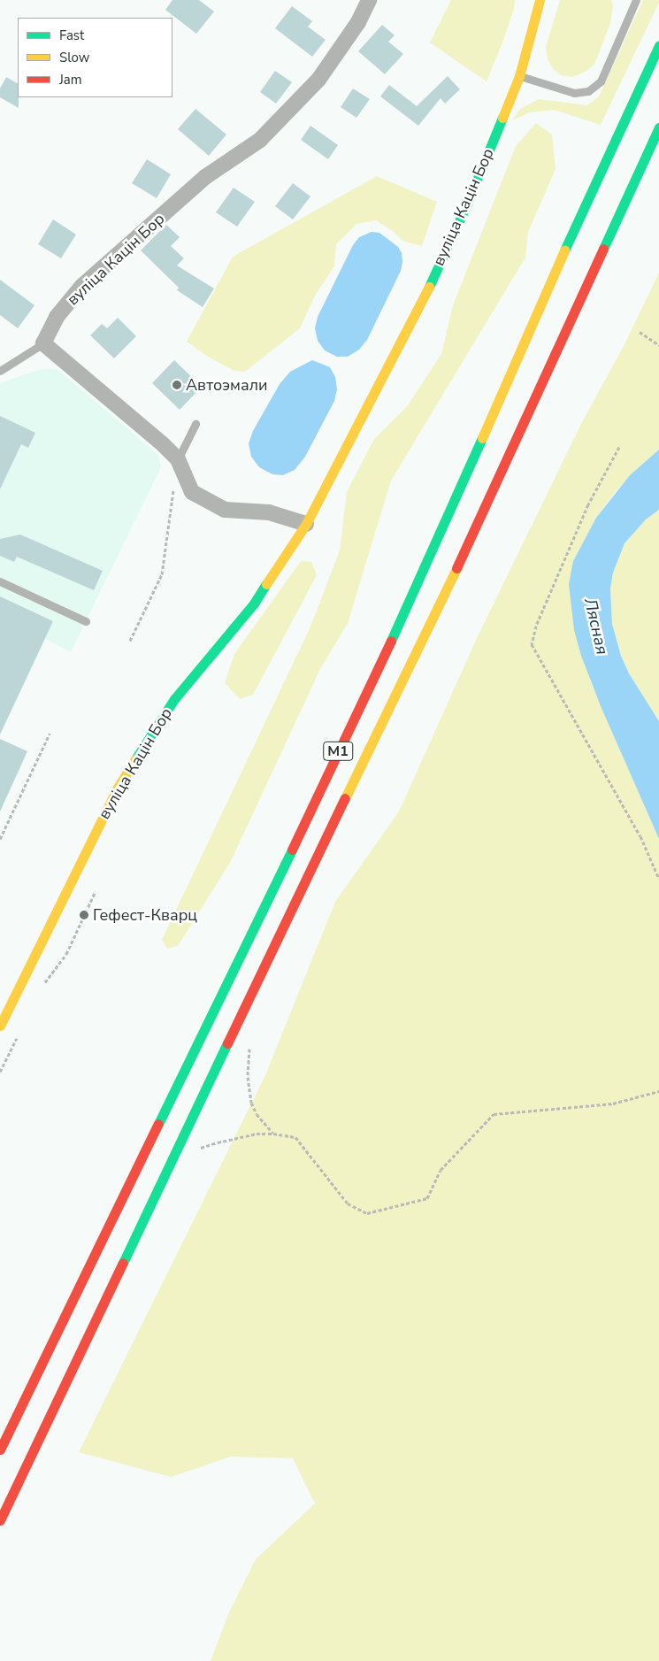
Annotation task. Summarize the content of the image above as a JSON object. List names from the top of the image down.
{
  "streets": {
    "main road": ["вуліца Кацін Бор", "М1"]
  },
  "water": ["Лясная"],
  "places": ["Автоэмали", "Гефест-Кварц"],
  "legend": ["Fast", "Slow", "Jam"]
}
